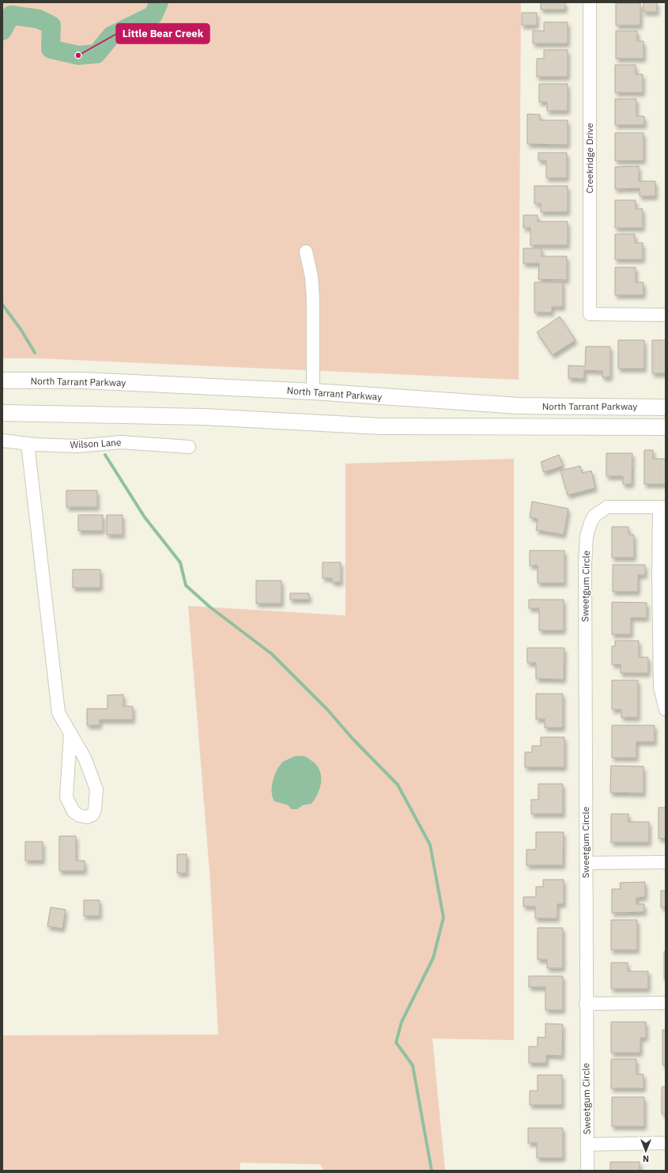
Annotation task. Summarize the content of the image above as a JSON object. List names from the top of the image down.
{
  "streets": {
    "main road": ["North Tarrant Parkway"],
    "street": ["Creekridge Drive", "Wilson Lane", "Sweetgum Circle"]
  },
  "places": ["Little Bear Creek"],
  "north": "bottom"
}
